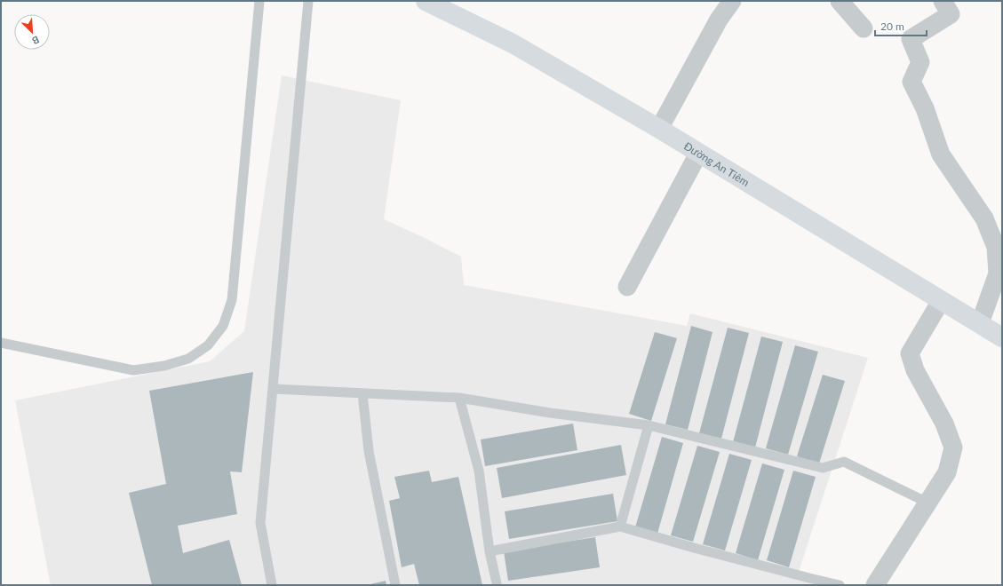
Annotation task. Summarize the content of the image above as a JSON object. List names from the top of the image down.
{
  "streets": {
    "highway": ["Đường An Tiêm"]
  },
  "scale_bar": "20 m",
  "north": "bottom right"
}
